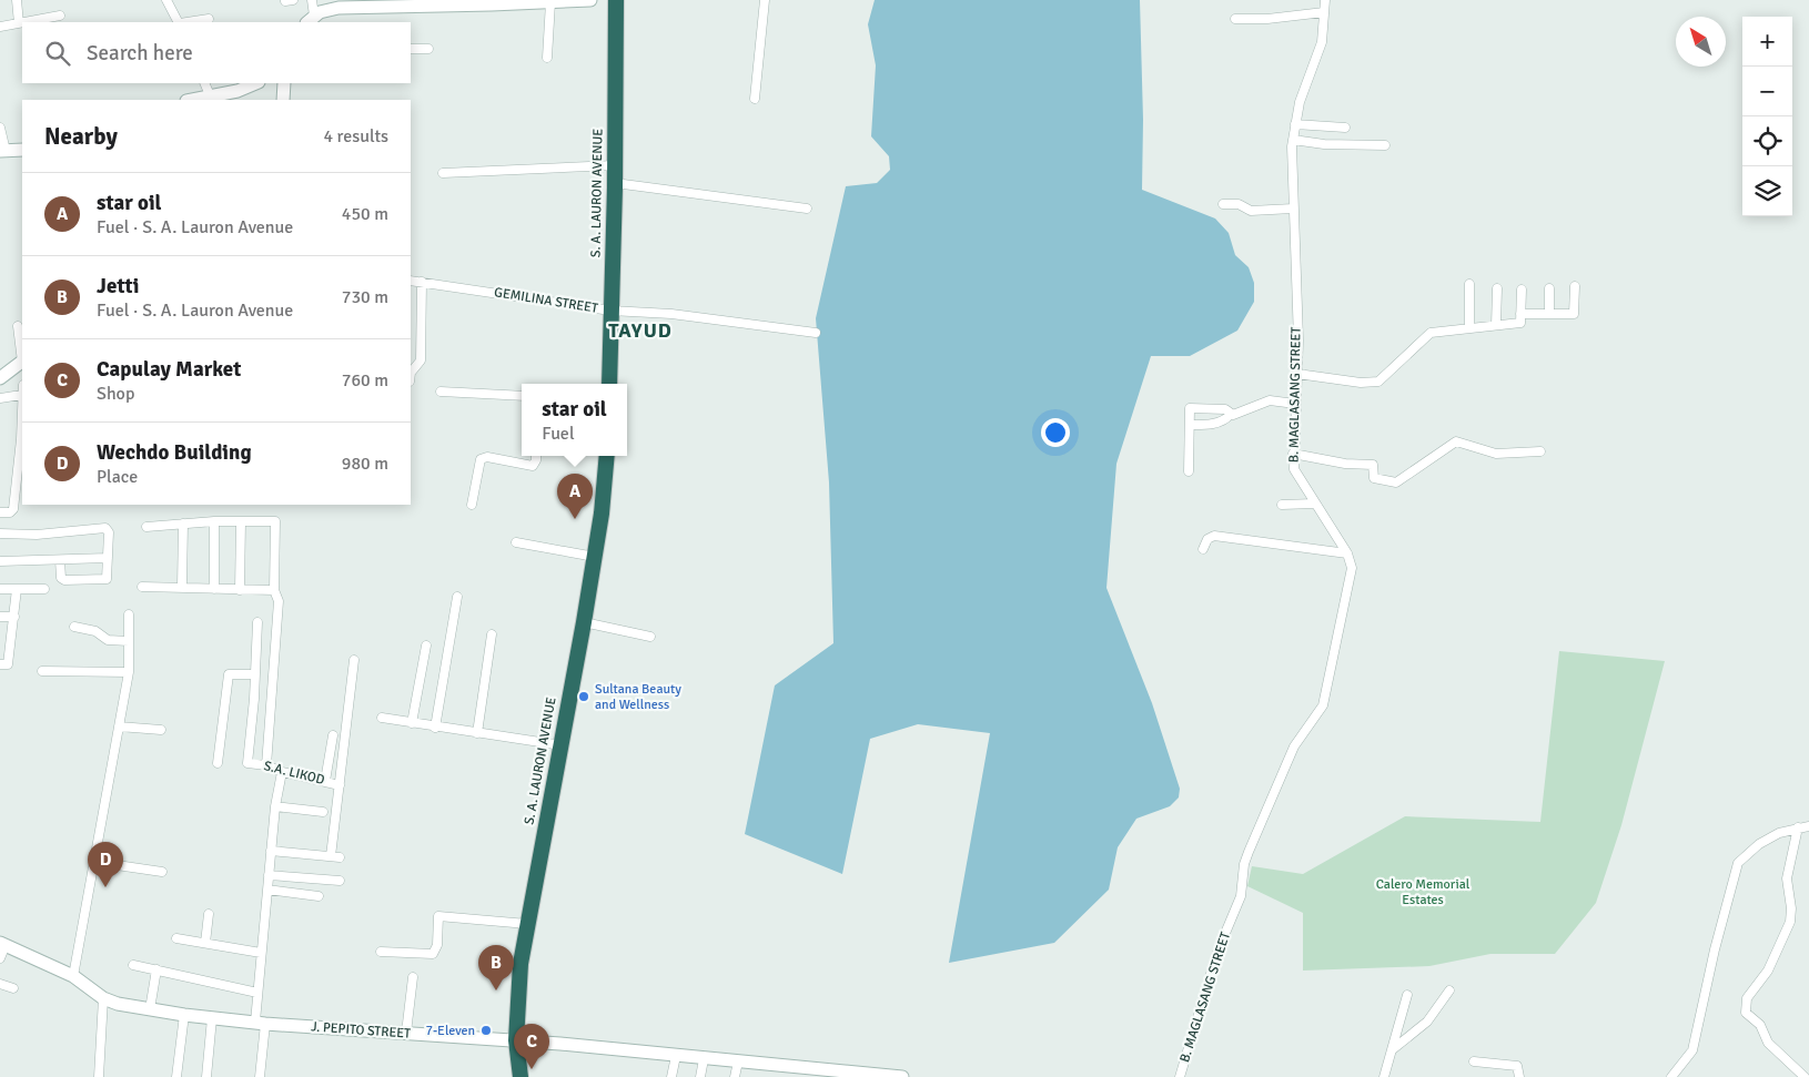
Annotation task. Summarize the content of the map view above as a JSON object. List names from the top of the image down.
{
  "streets": {
    "highway": ["S. A. LAURON AVENUE"],
    "street": [
      "GEMILINA STREET",
      "B. MAGLASANG STREET",
      "S.A. LIKOD",
      "J. PEPITO STREET"
    ]
  },
  "crossings": [
    ["S. A. LAURON AVENUE", "GEMILINA STREET"],
    ["S. A. LAURON AVENUE", "J. PEPITO STREET"]
  ],
  "districts": ["TAYUD"],
  "parks": ["Calero Memorial Estates"],
  "places": ["Sultana Beauty and Wellness", "7-Eleven"],
  "north": "top left",
  "page": {
    "map_buttons": ["+", "−"],
    "search": "Search here",
    "heading": ["Nearby", "4 results"],
    "list": [
      {
        "mark": "A",
        "name": "star oil",
        "note": "Fuel · S. A. Lauron Avenue",
        "value": "450 m"
      },
      {
        "mark": "B",
        "name": "Jetti",
        "note": "Fuel · S. A. Lauron Avenue",
        "value": "730 m"
      },
      {
        "mark": "C",
        "name": "Capulay Market",
        "note": "Shop",
        "value": "760 m"
      },
      {
        "mark": "D",
        "name": "Wechdo Building",
        "note": "Place",
        "value": "980 m"
      }
    ],
    "popup": ["star oil", "Fuel"],
    "pins": [
      "A",
      "D",
      "B",
      "C"
    ]
  }
}
